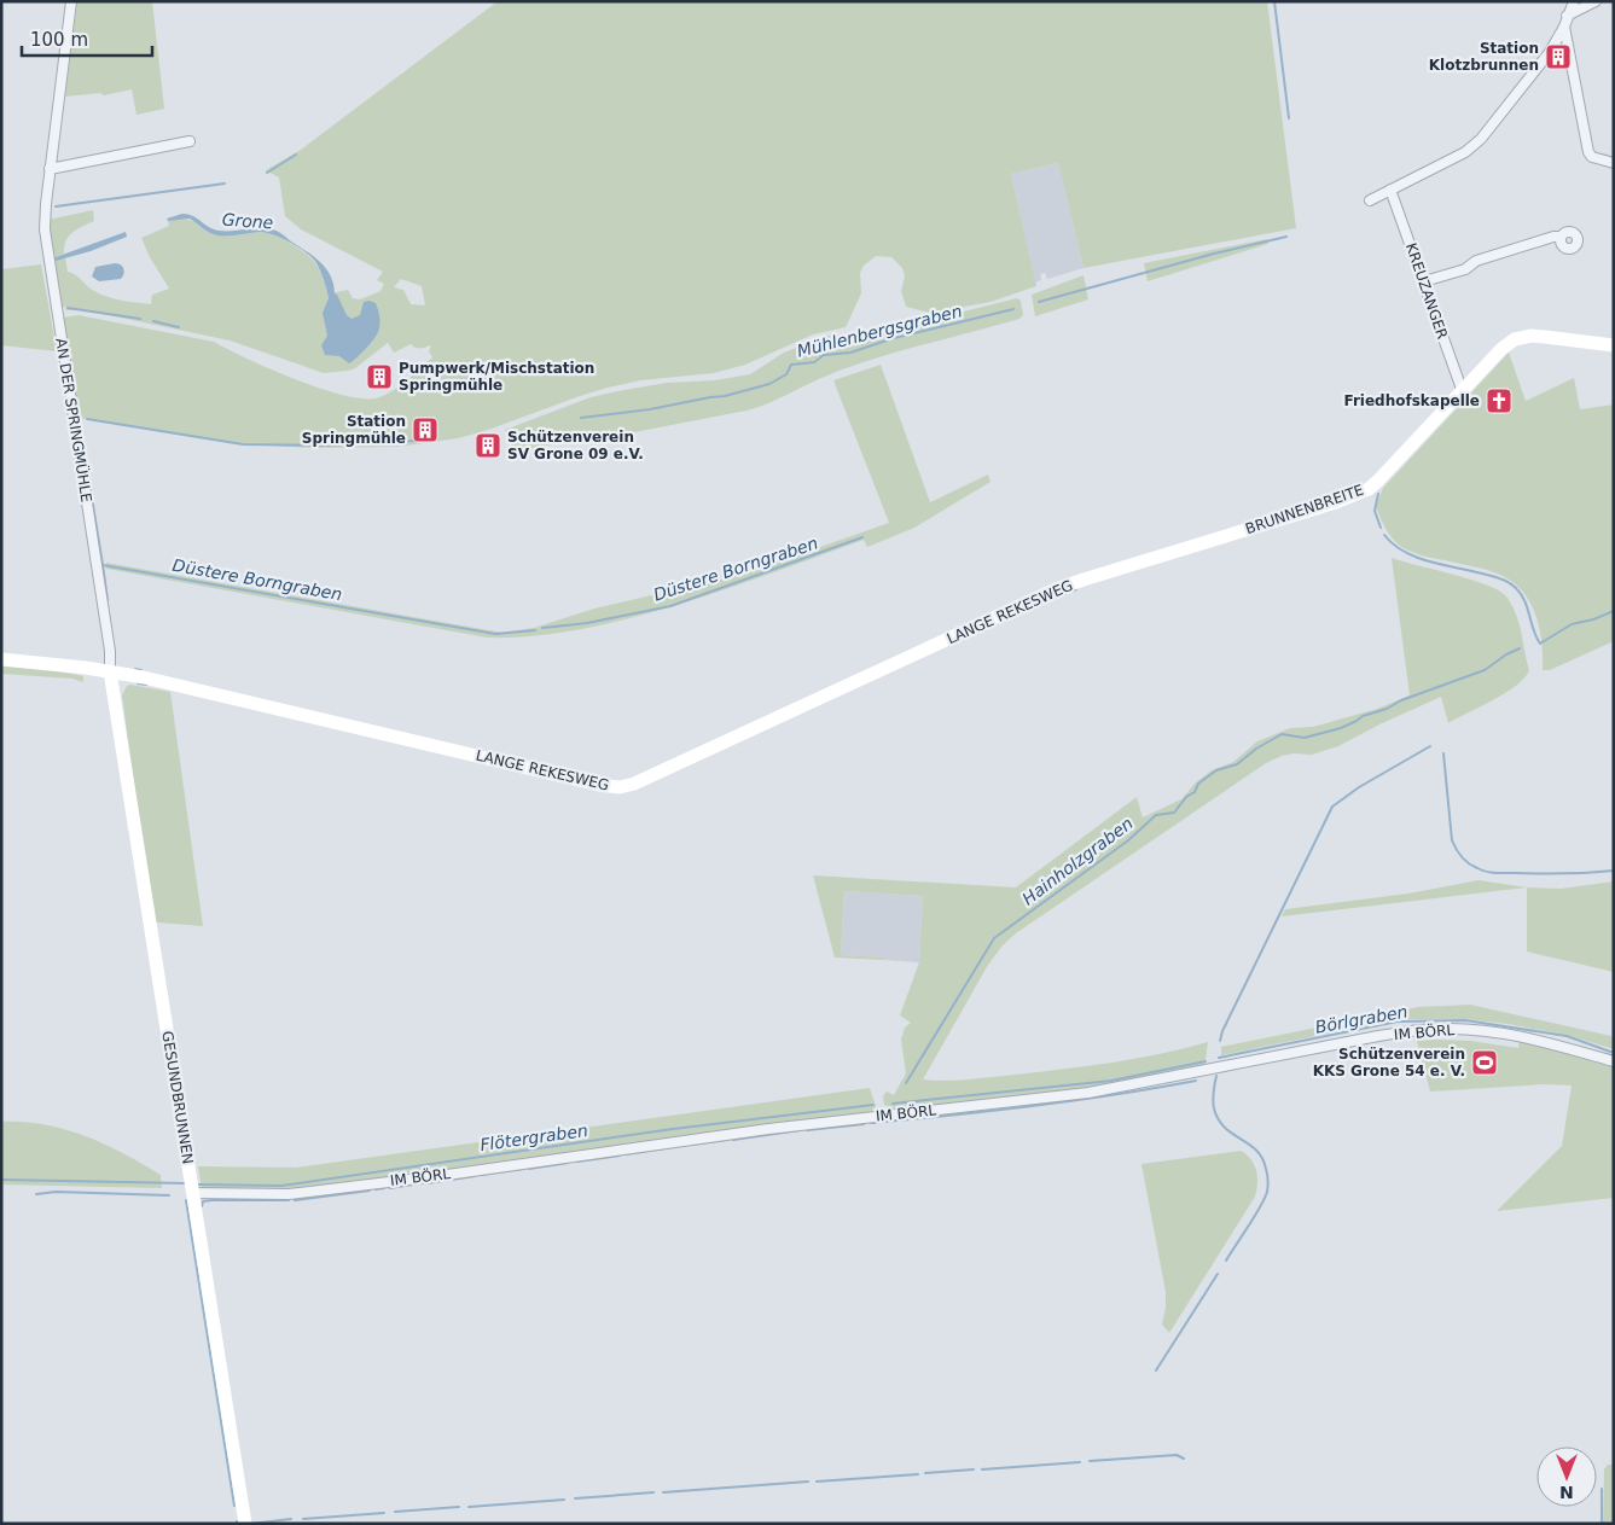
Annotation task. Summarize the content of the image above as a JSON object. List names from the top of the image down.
{
  "streets": {
    "street": [
      "KREUZANGER",
      "AN DER SPRINGMÜHLE",
      "BRUNNENBREITE",
      "LANGE REKESWEG",
      "IM BÖRL",
      "GESUNDBRUNNEN"
    ]
  },
  "crossings": [
    ["KREUZANGER", "BRUNNENBREITE"],
    ["AN DER SPRINGMÜHLE", "LANGE REKESWEG"],
    ["AN DER SPRINGMÜHLE", "GESUNDBRUNNEN"],
    ["BRUNNENBREITE", "LANGE REKESWEG"],
    ["LANGE REKESWEG", "GESUNDBRUNNEN"],
    ["IM BÖRL", "GESUNDBRUNNEN"]
  ],
  "water": [
    "Grone",
    "Mühlenbergsgraben",
    "Düstere Borngraben",
    "Hainholzgraben",
    "Börlgraben",
    "Flötergraben"
  ],
  "places": {
    "building": [
      "Station Klotzbrunnen",
      "Pumpwerk/Mischstation Springmühle",
      "Station Springmühle",
      "Schützenverein SV Grone 09 e.V."
    ],
    "church": ["Friedhofskapelle"],
    "sports": ["Schützenverein KKS Grone 54 e. V."]
  },
  "scale_bar": "100 m",
  "north": "bottom"
}
